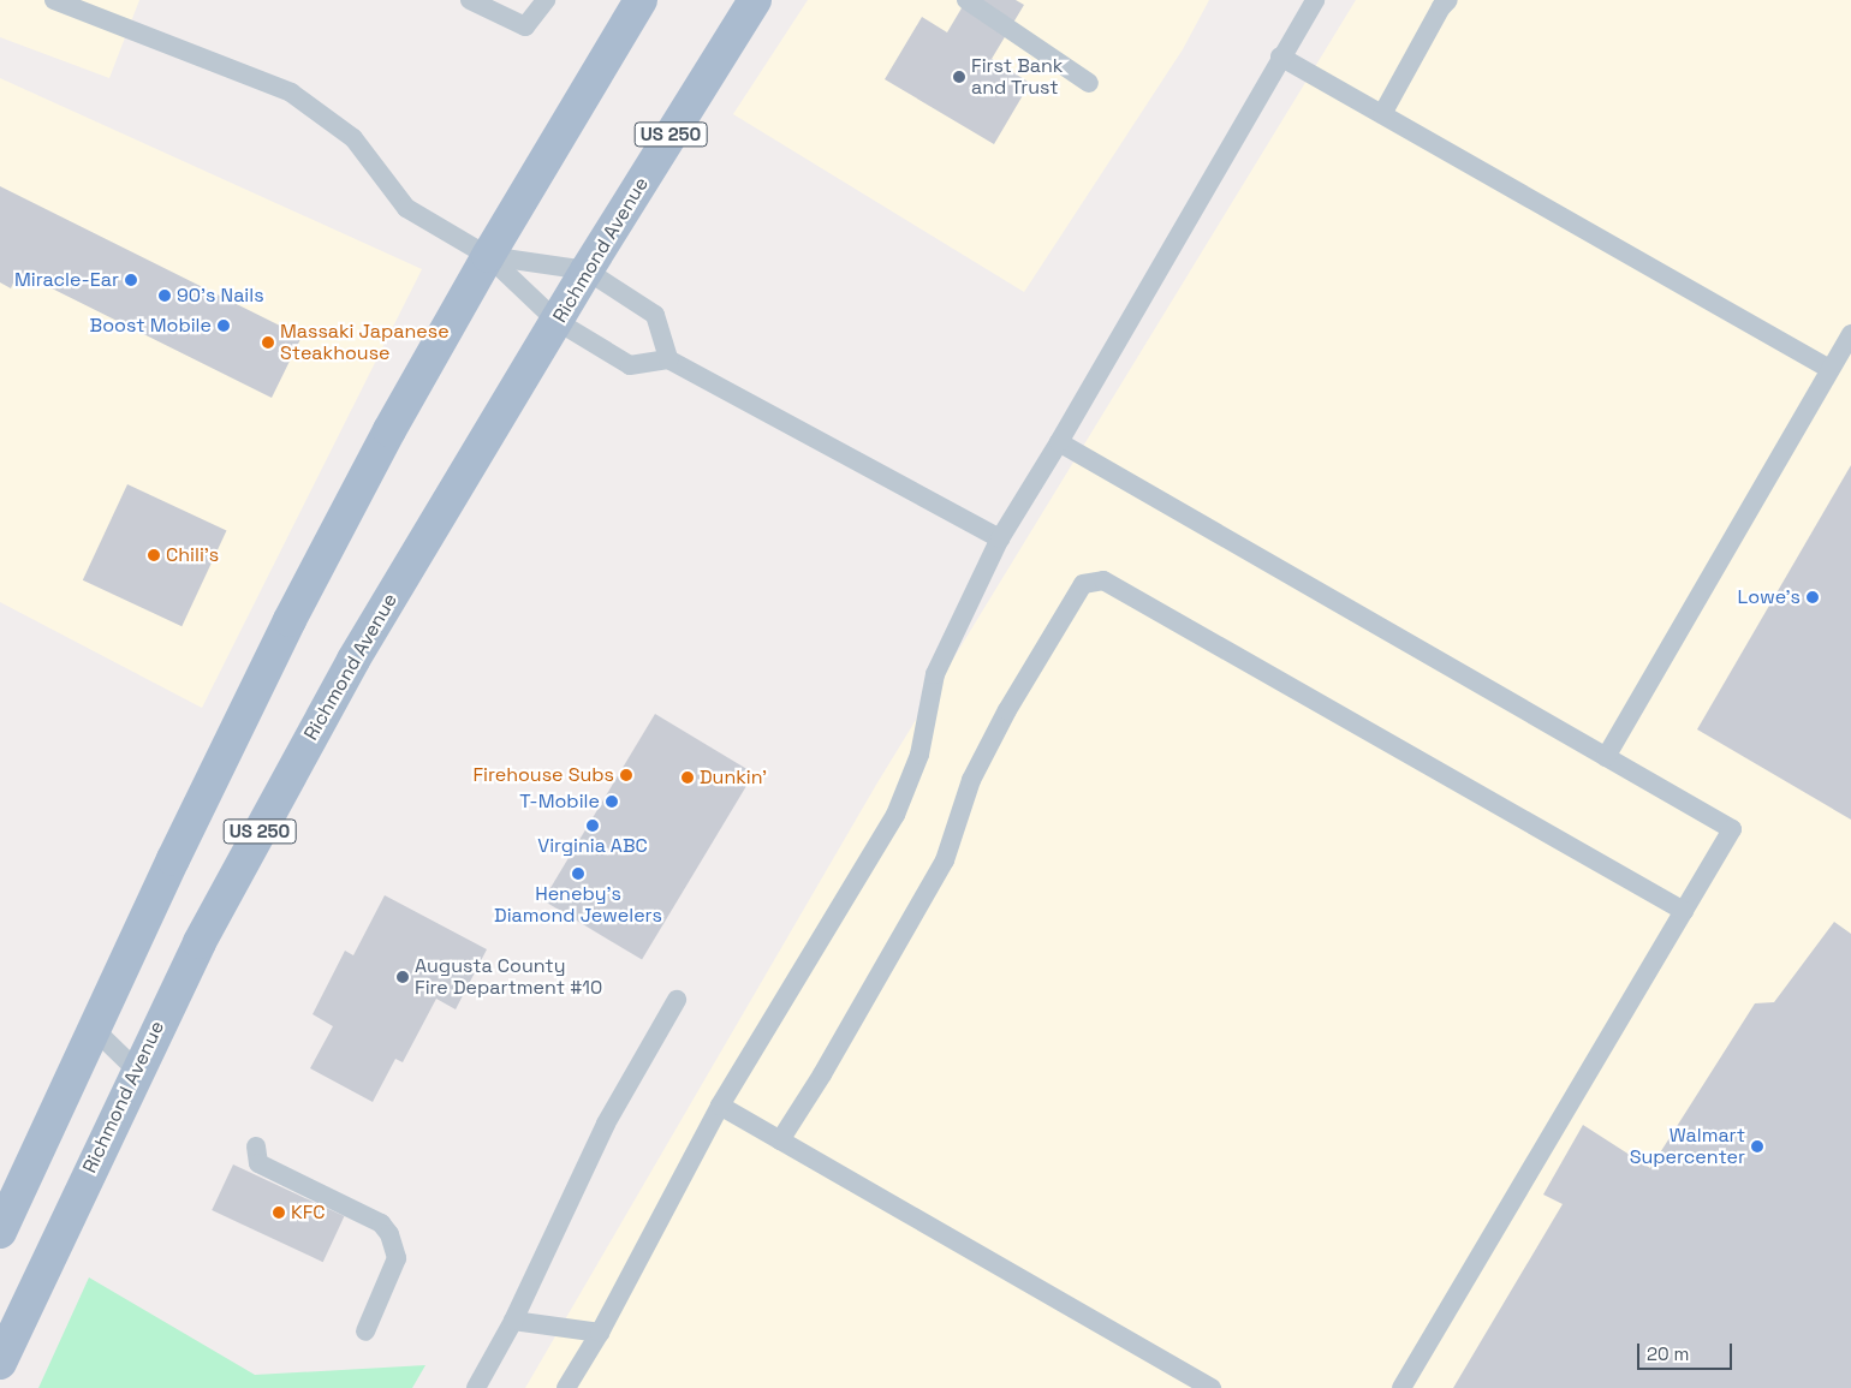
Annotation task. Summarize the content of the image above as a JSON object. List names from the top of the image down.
{
  "streets": {
    "main road": ["US 250", "Richmond Avenue"]
  },
  "places": [
    "First Bank and Trust",
    "Miracle-Ear",
    "90's Nails",
    "Boost Mobile",
    "Massaki Japanese Steakhouse",
    "Chili's",
    "Lowe's",
    "Firehouse Subs",
    "Dunkin'",
    "T-Mobile",
    "Virginia ABC",
    "Heneby's Diamond Jewelers",
    "Augusta County Fire Department #10",
    "Walmart Supercenter",
    "KFC"
  ],
  "scale_bar": "20 m"
}
